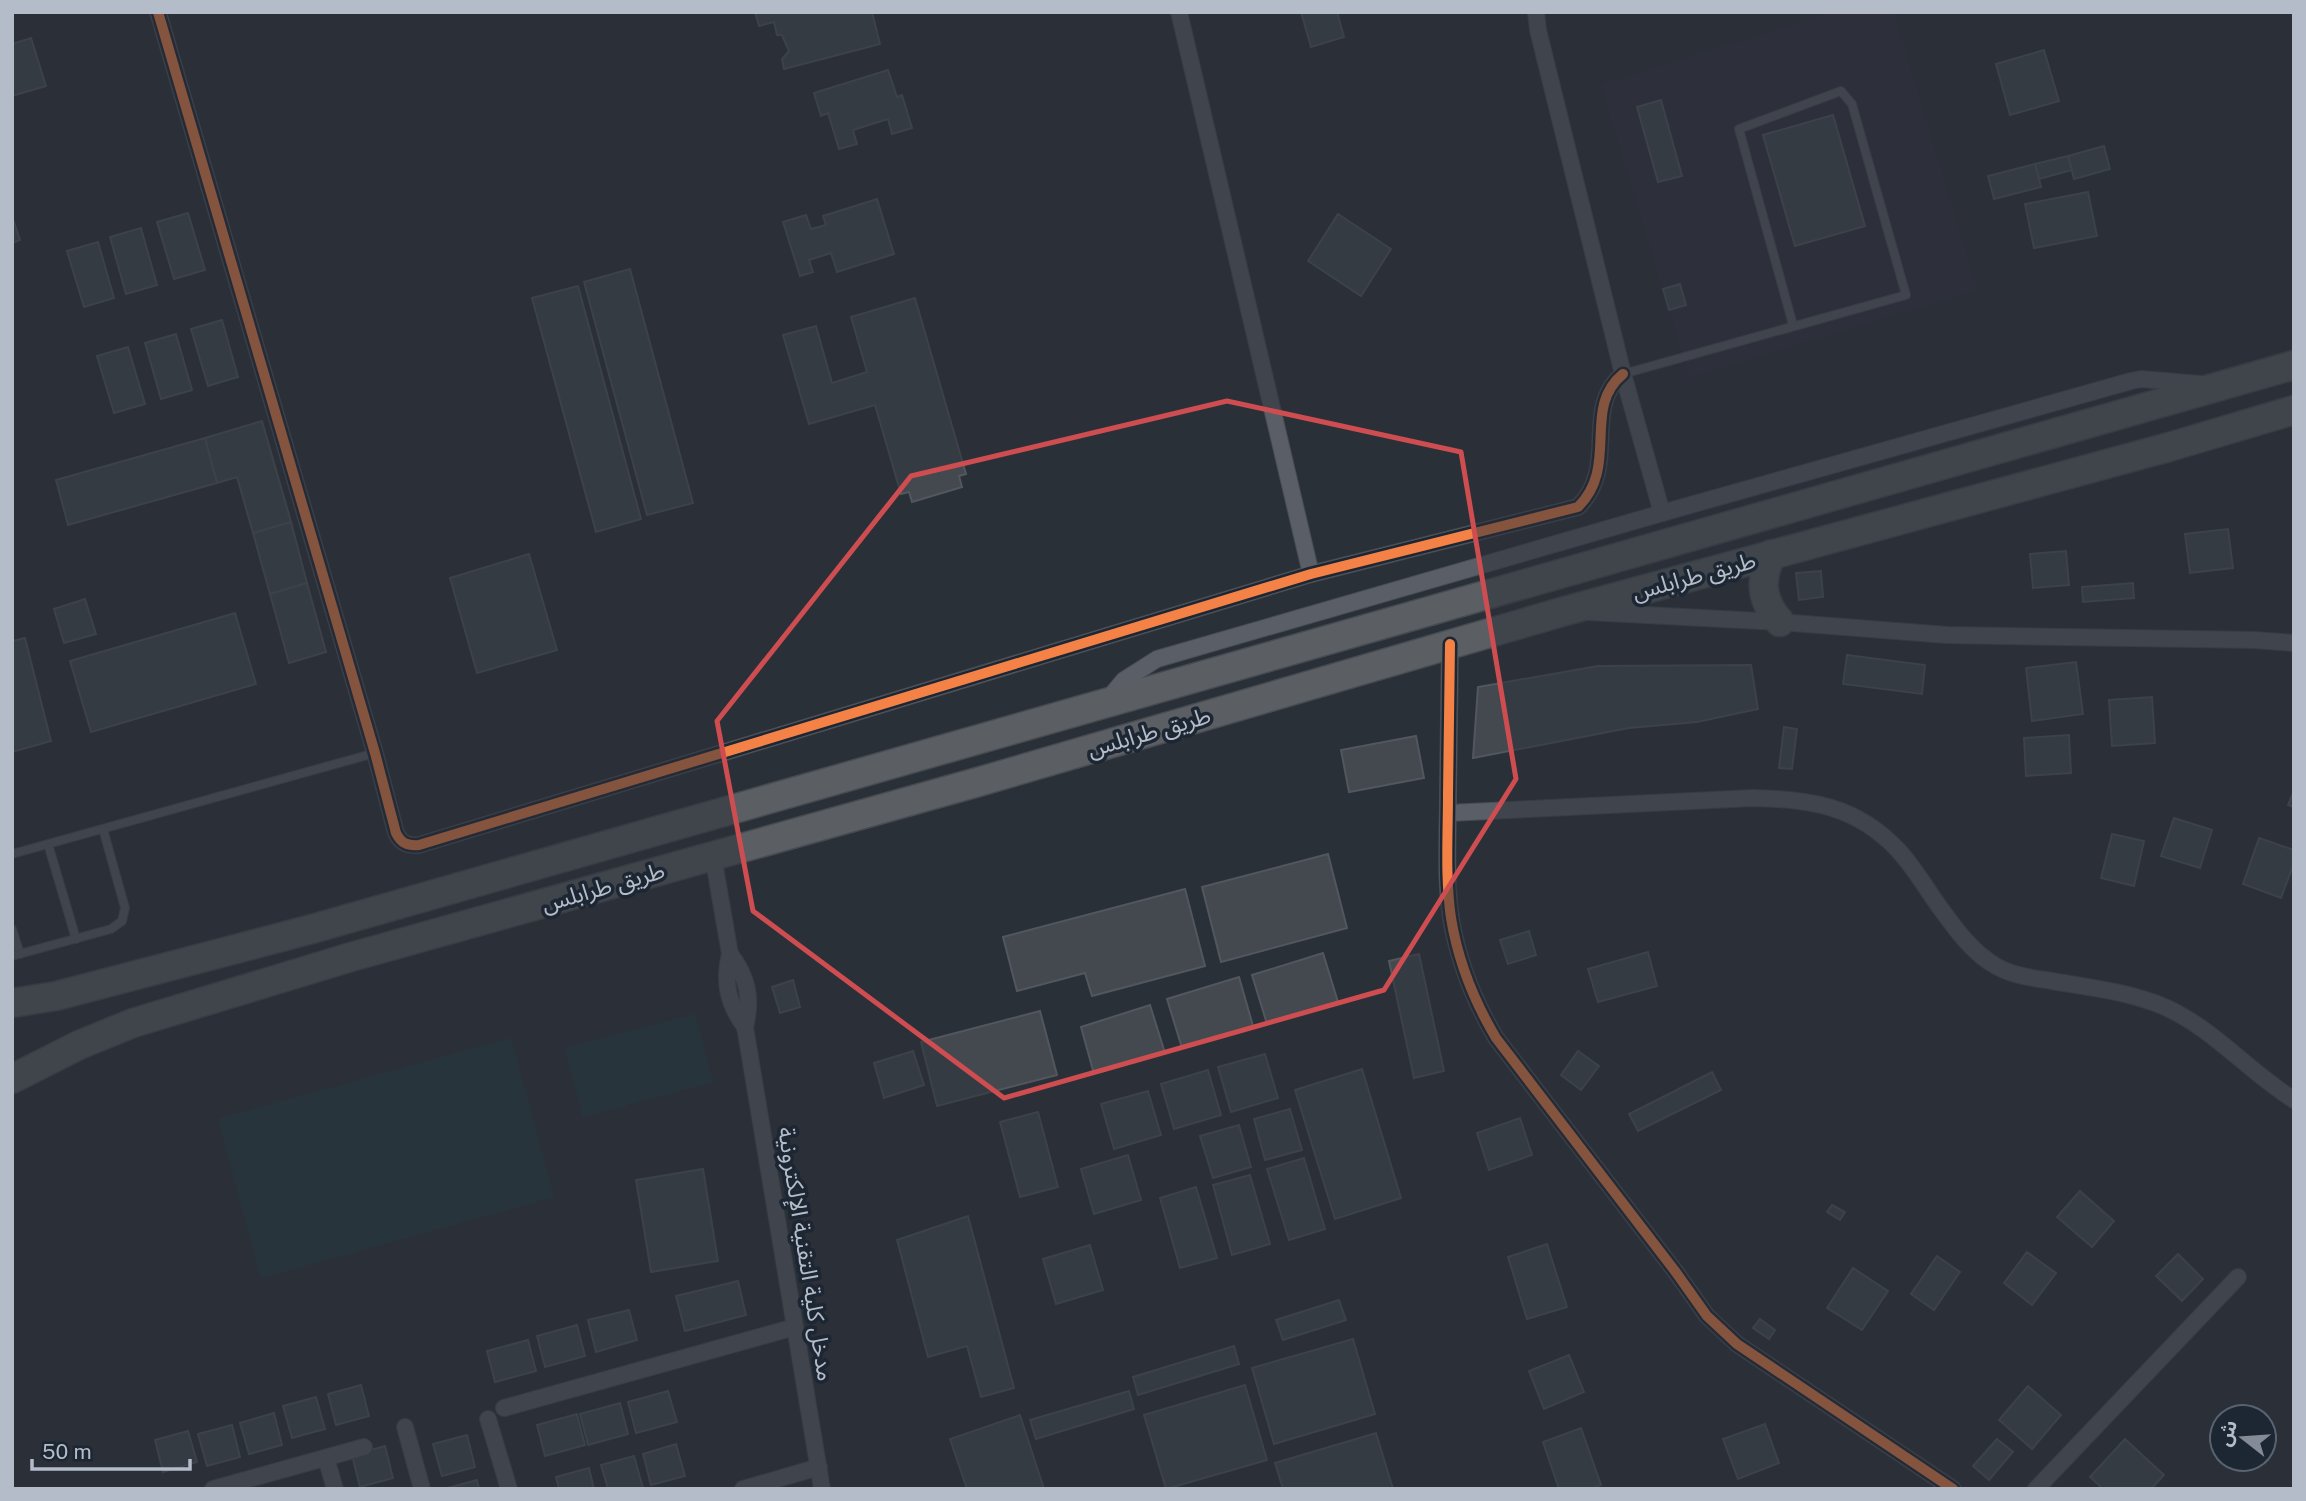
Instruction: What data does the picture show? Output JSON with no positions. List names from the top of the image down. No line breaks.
{"streets":{"highway":["طريق طرابلس"],"street":["مدخل كلية التقنية الإلكترونية"]},"crossings":[["طريق طرابلس","مدخل كلية التقنية الإلكترونية"]],"scale_bar":"50 m","north":"left"}
